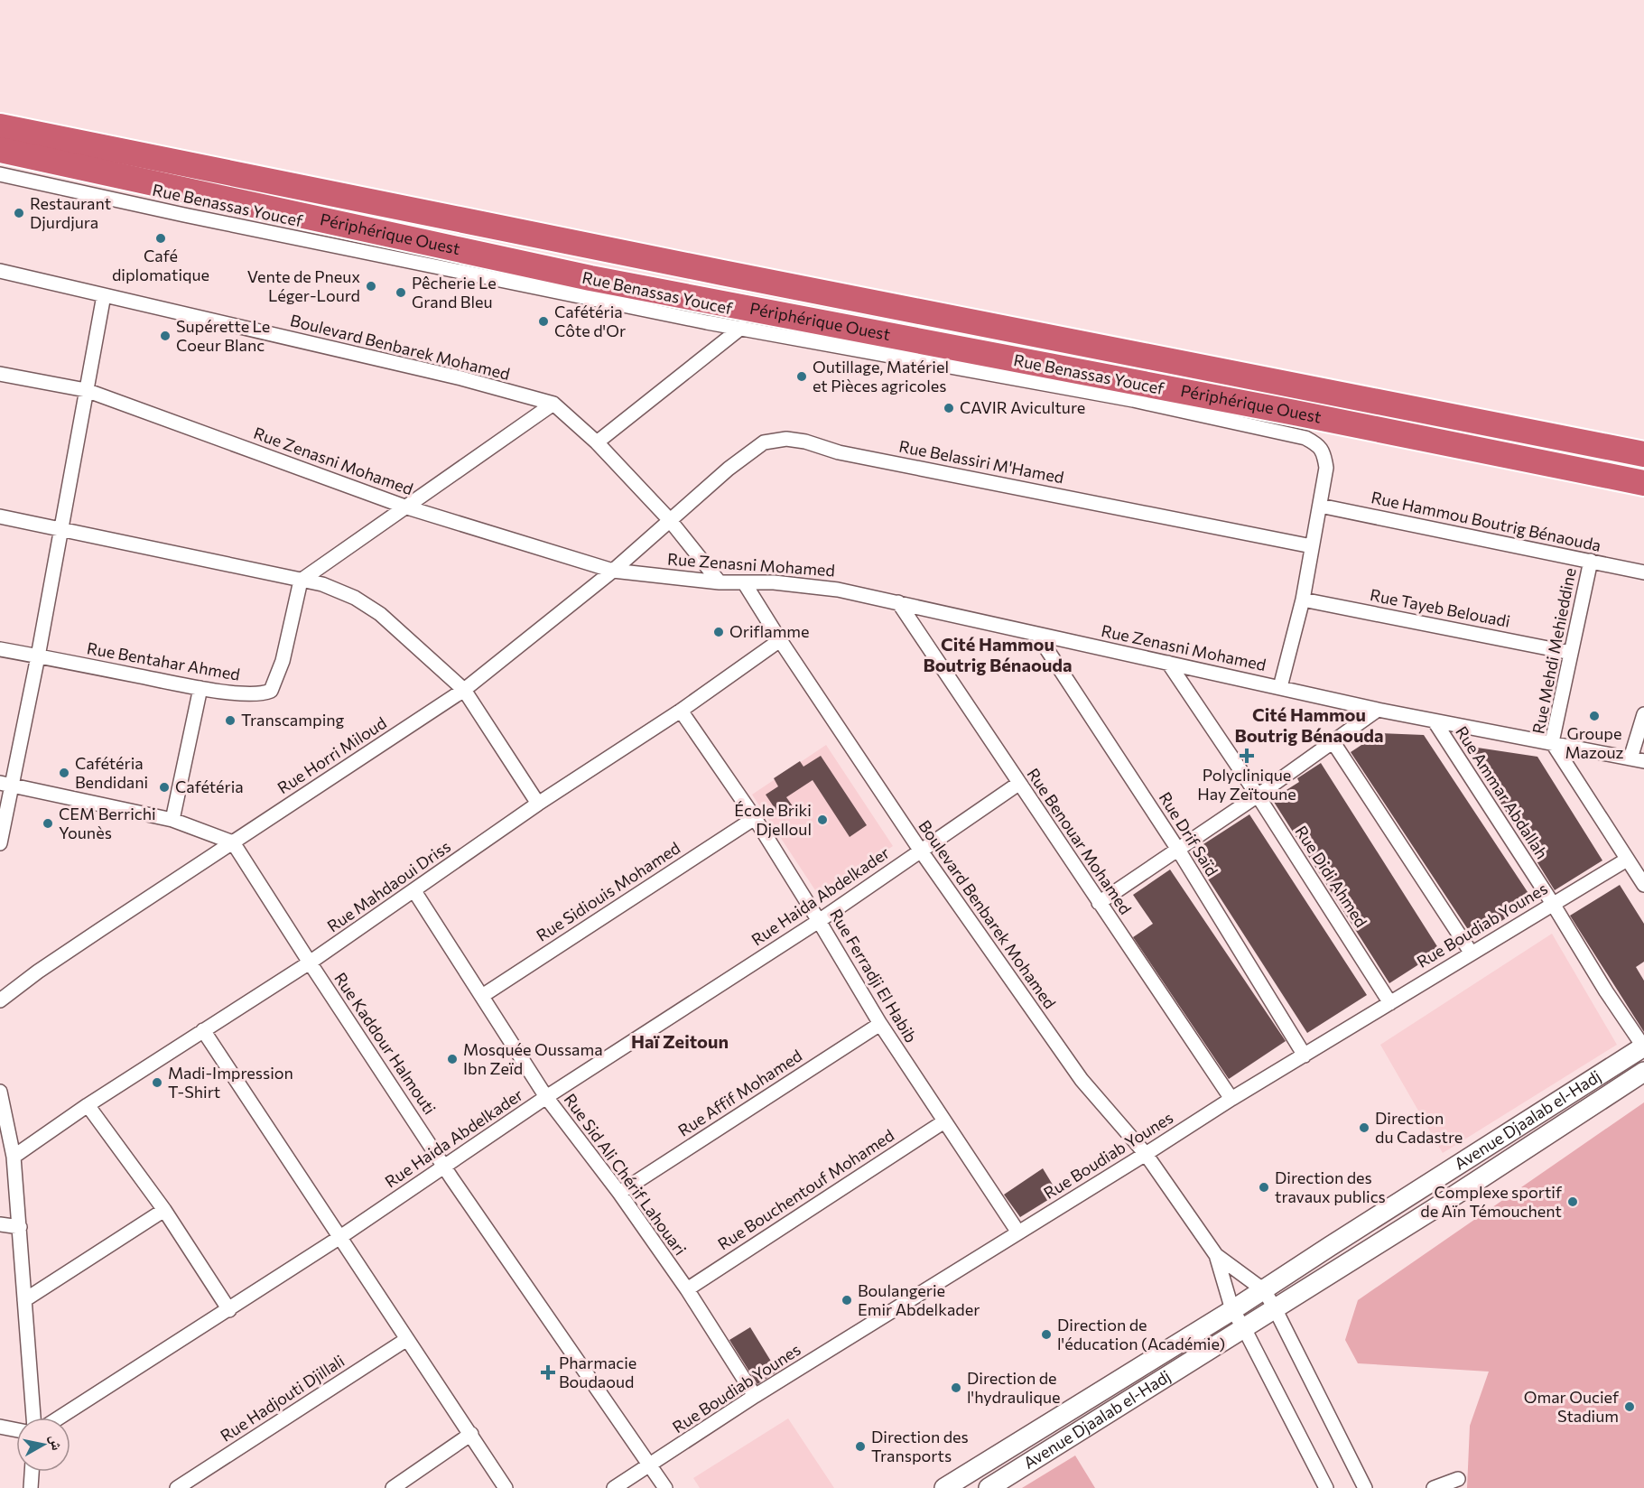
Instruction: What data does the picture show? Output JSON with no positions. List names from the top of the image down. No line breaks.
{"streets":{"highway":["Périphérique Ouest"],"main road":["Avenue Djaalab el-Hadj"],"street":["Rue Benassas Youcef","Boulevard Benbarek Mohamed","Rue Zenasni Mohamed","Rue Belassiri M'Hamed","Rue Hammou Boutrig Bénaouda","Rue Tayeb Belouadi","Rue Mehdi Mehieddine","Rue Bentahar Ahmed","Rue Horri Miloud","Rue Ammar Abdallah","Rue Drif Saïd","Rue Benouar Mohamed","Rue Didi Ahmed","Rue Mahdaoui Driss","Rue Sidiouis Mohamed","Rue Haida Abdelkader","Rue Boudiab Younes","Rue Ferradji El Habib","Rue Kaddour Halmouti","Rue Affif Mohamed","Rue Sid Ali Chérif Lahouari","Rue Bouchentouf Mohamed","Rue Hadjouti Djillali"]},"crossings":[["Rue Benassas Youcef","Rue Zenasni Mohamed"],["Rue Benassas Youcef","Rue Belassiri M'Hamed"],["Rue Benassas Youcef","Rue Hammou Boutrig Bénaouda"],["Rue Benassas Youcef","Rue Tayeb Belouadi"],["Boulevard Benbarek Mohamed","Rue Zenasni Mohamed"],["Boulevard Benbarek Mohamed","Rue Belassiri M'Hamed"],["Boulevard Benbarek Mohamed","Rue Horri Miloud"],["Boulevard Benbarek Mohamed","Rue Mahdaoui Driss"],["Boulevard Benbarek Mohamed","Rue Haida Abdelkader"],["Boulevard Benbarek Mohamed","Rue Boudiab Younes"],["Boulevard Benbarek Mohamed","Avenue Djaalab el-Hadj"],["Rue Zenasni Mohamed","Rue Mehdi Mehieddine"],["Rue Zenasni Mohamed","Rue Horri Miloud"],["Rue Zenasni Mohamed","Rue Ammar Abdallah"],["Rue Zenasni Mohamed","Rue Drif Saïd"],["Rue Zenasni Mohamed","Rue Benouar Mohamed"],["Rue Zenasni Mohamed","Rue Didi Ahmed"],["Rue Belassiri M'Hamed","Rue Horri Miloud"],["Rue Hammou Boutrig Bénaouda","Rue Mehdi Mehieddine"],["Rue Tayeb Belouadi","Rue Mehdi Mehieddine"],["Rue Mehdi Mehieddine","Rue Boudiab Younes"],["Rue Horri Miloud","Rue Kaddour Halmouti"],["Rue Ammar Abdallah","Rue Boudiab Younes"],["Rue Ammar Abdallah","Avenue Djaalab el-Hadj"],["Rue Drif Saïd","Rue Boudiab Younes"],["Rue Benouar Mohamed","Rue Haida Abdelkader"],["Rue Benouar Mohamed","Rue Boudiab Younes"],["Rue Didi Ahmed","Rue Boudiab Younes"],["Rue Mahdaoui Driss","Rue Ferradji El Habib"],["Rue Mahdaoui Driss","Rue Kaddour Halmouti"],["Rue Mahdaoui Driss","Rue Sid Ali Chérif Lahouari"],["Rue Sidiouis Mohamed","Rue Ferradji El Habib"],["Rue Sidiouis Mohamed","Rue Sid Ali Chérif Lahouari"],["Rue Haida Abdelkader","Rue Ferradji El Habib"],["Rue Haida Abdelkader","Rue Kaddour Halmouti"],["Rue Haida Abdelkader","Rue Sid Ali Chérif Lahouari"],["Rue Boudiab Younes","Rue Ferradji El Habib"],["Rue Boudiab Younes","Rue Kaddour Halmouti"],["Rue Boudiab Younes","Rue Sid Ali Chérif Lahouari"],["Rue Ferradji El Habib","Rue Affif Mohamed"],["Rue Ferradji El Habib","Rue Bouchentouf Mohamed"],["Rue Affif Mohamed","Rue Sid Ali Chérif Lahouari"],["Rue Sid Ali Chérif Lahouari","Rue Bouchentouf Mohamed"]],"districts":["Cité Hammou Boutrig Bénaouda","Cité Hammou Boutrig Bénaouda","Haï Zeitoun"],"places":{"other":["Restaurant Djurdjura","Café diplomatique","Vente de Pneux Léger-Lourd","Pêcherie Le Grand Bleu","Cafétéria Côte d'Or","Supérette Le Coeur Blanc","Outillage, Matériel et Pièces agricoles","CAVIR Aviculture","Oriflamme","Groupe Mazouz","Transcamping","Cafétéria Bendidani","Cafétéria","École Briki Djelloul","CEM Berrichi Younès","Mosquée Oussama Ibn Zeïd","Madi-Impression T-Shirt","Direction du Cadastre","Direction des travaux publics","Complexe sportif de Aïn Témouchent","Boulangerie Emir Abdelkader","Direction de l'éducation (Académie)","Direction de l'hydraulique","Omar Oucief Stadium","Direction des Transports"],"health":["Polyclinique Hay Zeïtoune","Pharmacie Boudaoud"]},"north":"right"}
